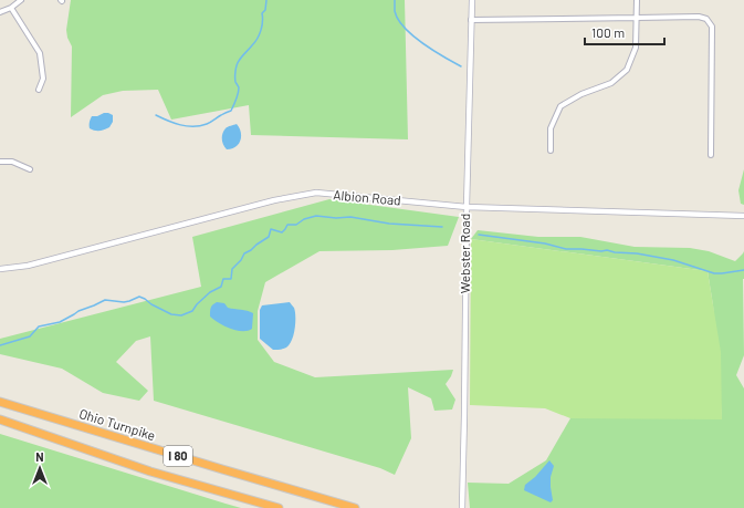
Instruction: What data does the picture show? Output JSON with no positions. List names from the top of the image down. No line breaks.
{"streets":{"highway":["Ohio Turnpike","I 80"],"street":["Albion Road","Webster Road"]},"crossings":[["Albion Road","Webster Road"]],"scale_bar":"100 m","north":"top"}
